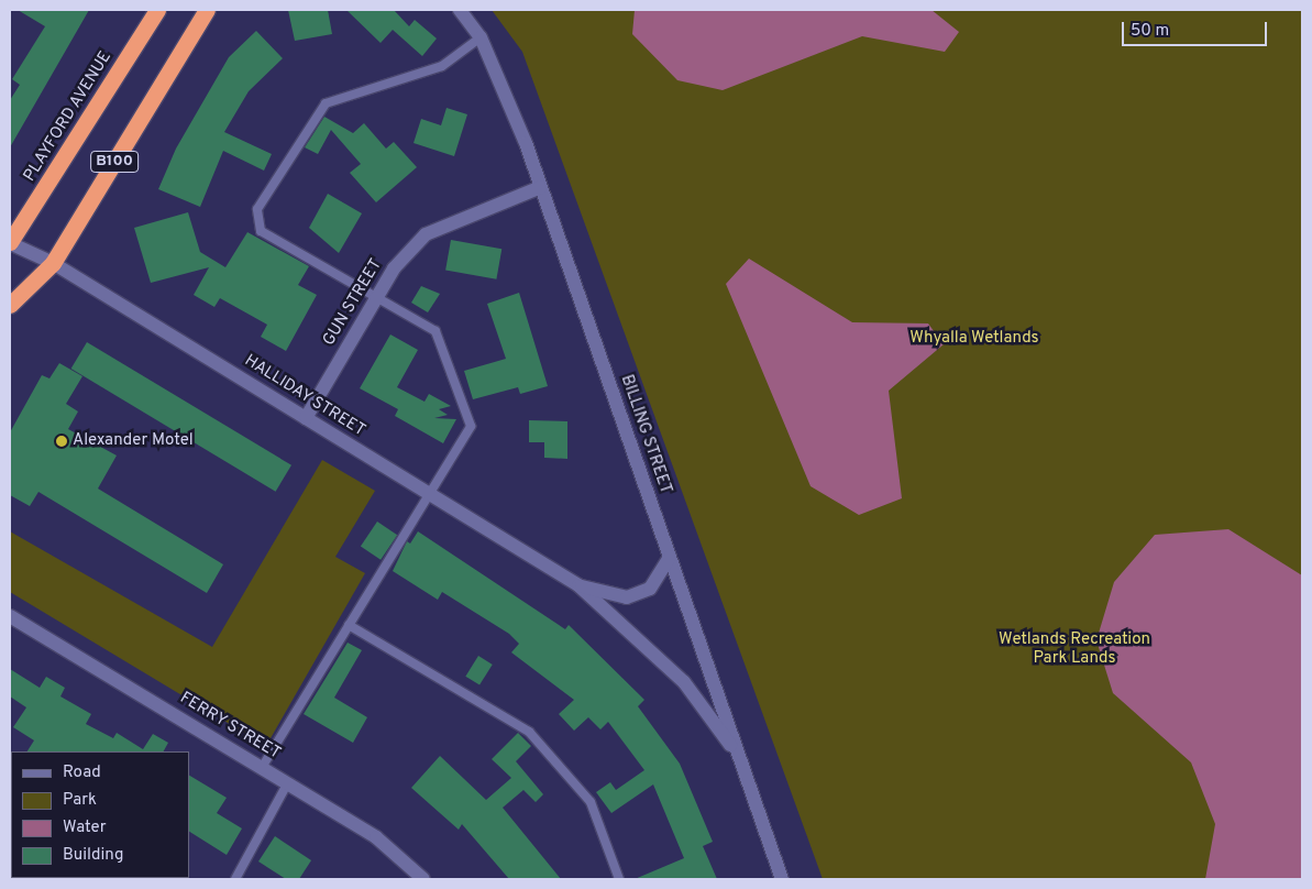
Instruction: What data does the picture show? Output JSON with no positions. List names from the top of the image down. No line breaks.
{"streets":{"highway":["PLAYFORD AVENUE","B100"],"street":["GUN STREET","HALLIDAY STREET","BILLING STREET","FERRY STREET"]},"crossings":[["PLAYFORD AVENUE","HALLIDAY STREET"],["B100","HALLIDAY STREET"],["GUN STREET","HALLIDAY STREET"],["GUN STREET","BILLING STREET"],["HALLIDAY STREET","BILLING STREET"]],"parks":["Whyalla Wetlands","Wetlands Recreation Park Lands"],"places":["Alexander Motel"],"legend":["Road","Park","Water","Building"],"scale_bar":"50 m"}
